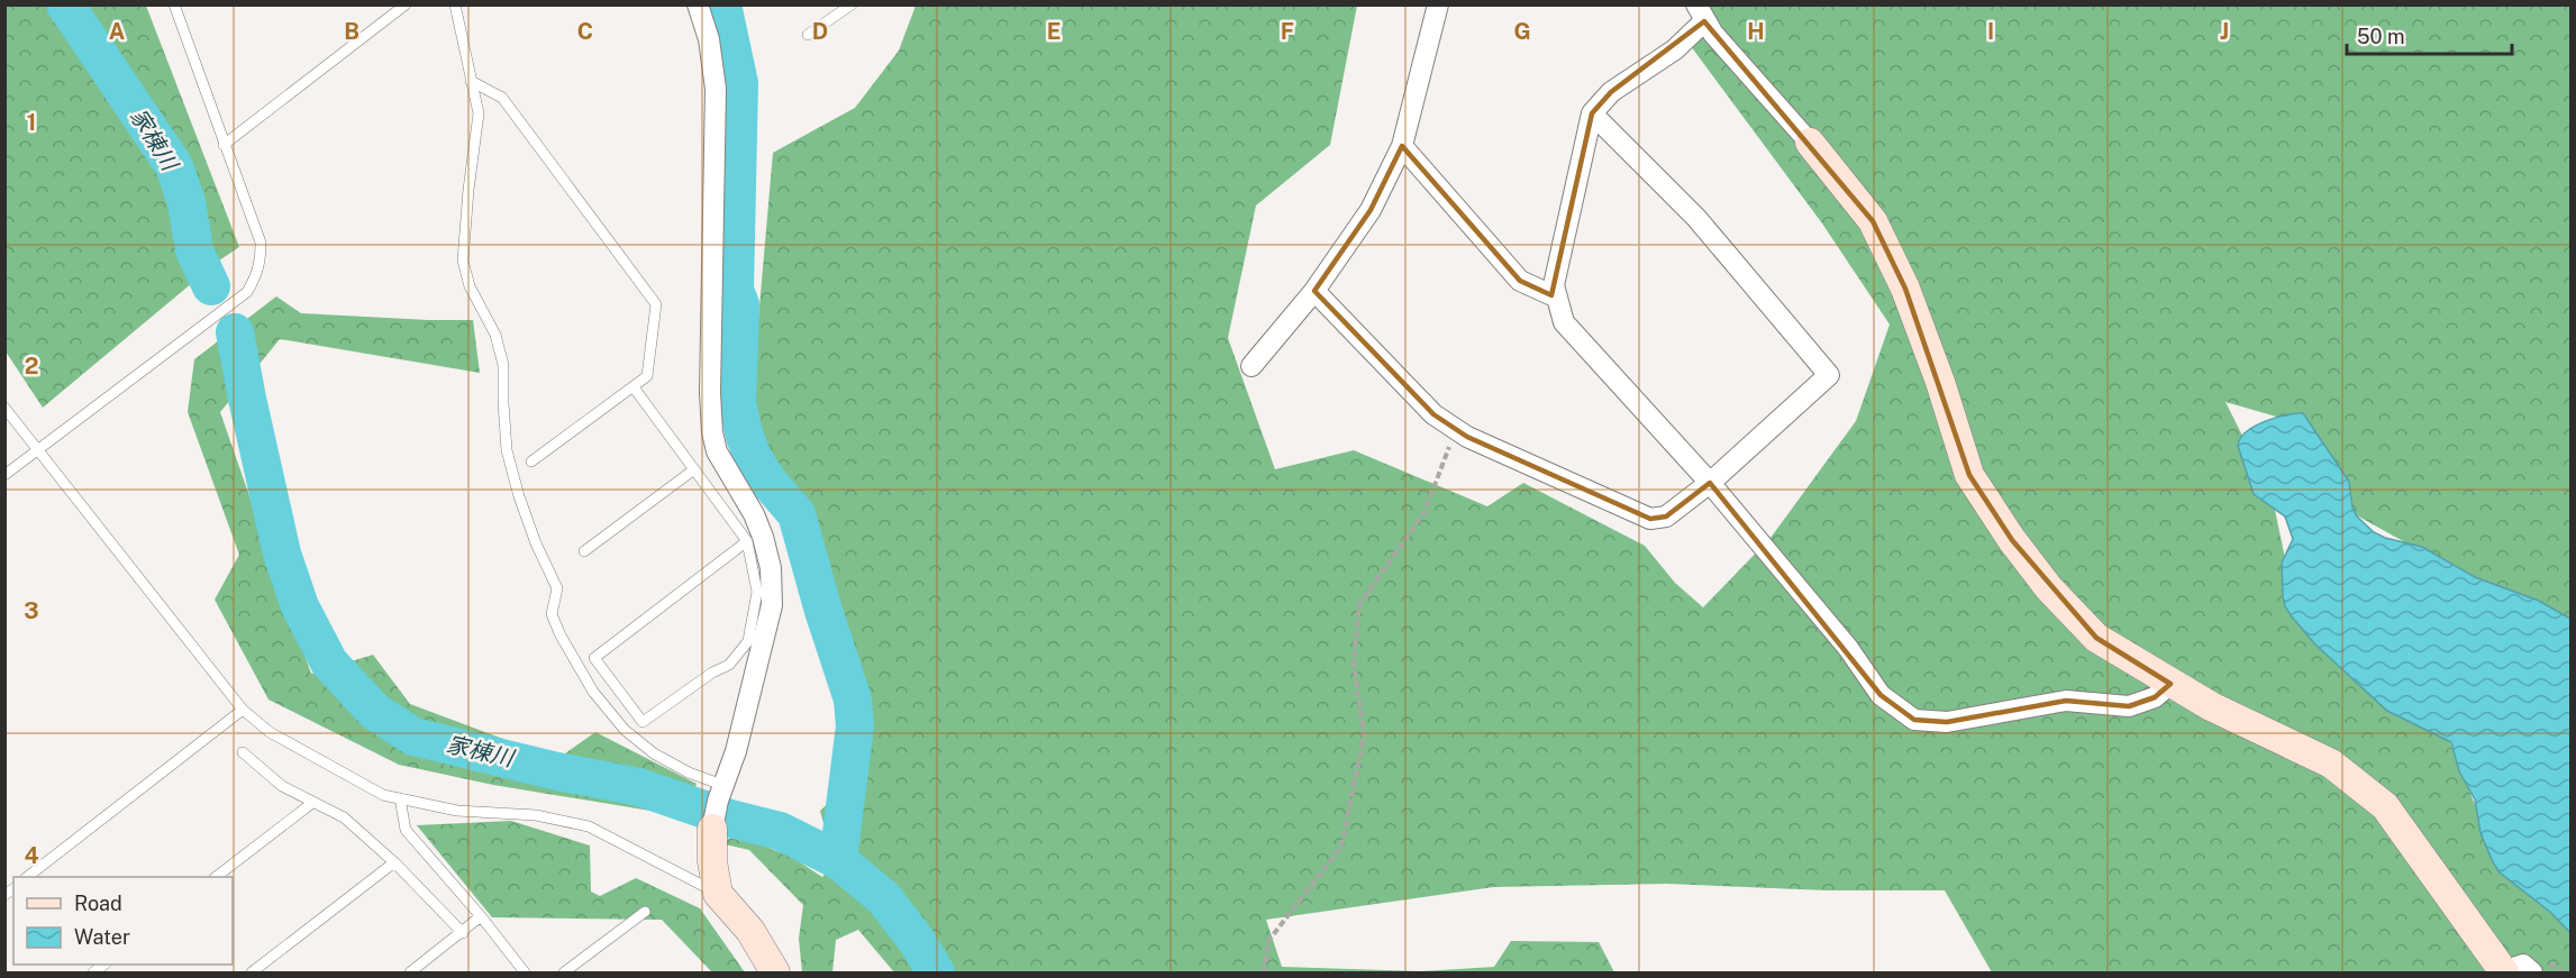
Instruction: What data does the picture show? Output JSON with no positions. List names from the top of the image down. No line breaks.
{"water":["家棟川"],"legend":["Road","Water"],"scale_bar":"50 m","grid":{"columns":["A","B","C","D","E","F","G","H","I","J"],"rows":["1","2","3","4"]}}
